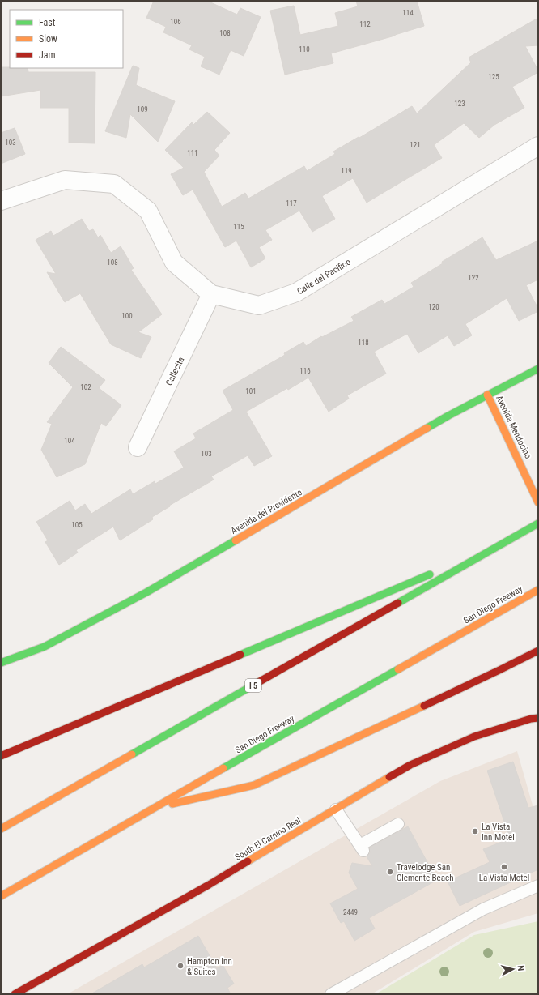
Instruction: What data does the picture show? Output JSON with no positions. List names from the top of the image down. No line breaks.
{"streets":{"main road":["Avenida Mendocino","Avenida del Presidente","San Diego Freeway","I 5","South El Camino Real"],"street":["Calle del Pacifico","Callecita"]},"crossings":[["Calle del Pacifico","Callecita"],["Avenida Mendocino","Avenida del Presidente"]],"places":["La Vista Inn Motel","La Vista Motel","Travelodge San Clemente Beach","Hampton Inn & Suites"],"house_numbers":["114","106","112","108","110","125","123","109","103","121","111","119","117","115","108","122","120","100","118","116","102","101","104","103","105","2449"],"legend":["Fast","Slow","Jam"],"north":"right"}
